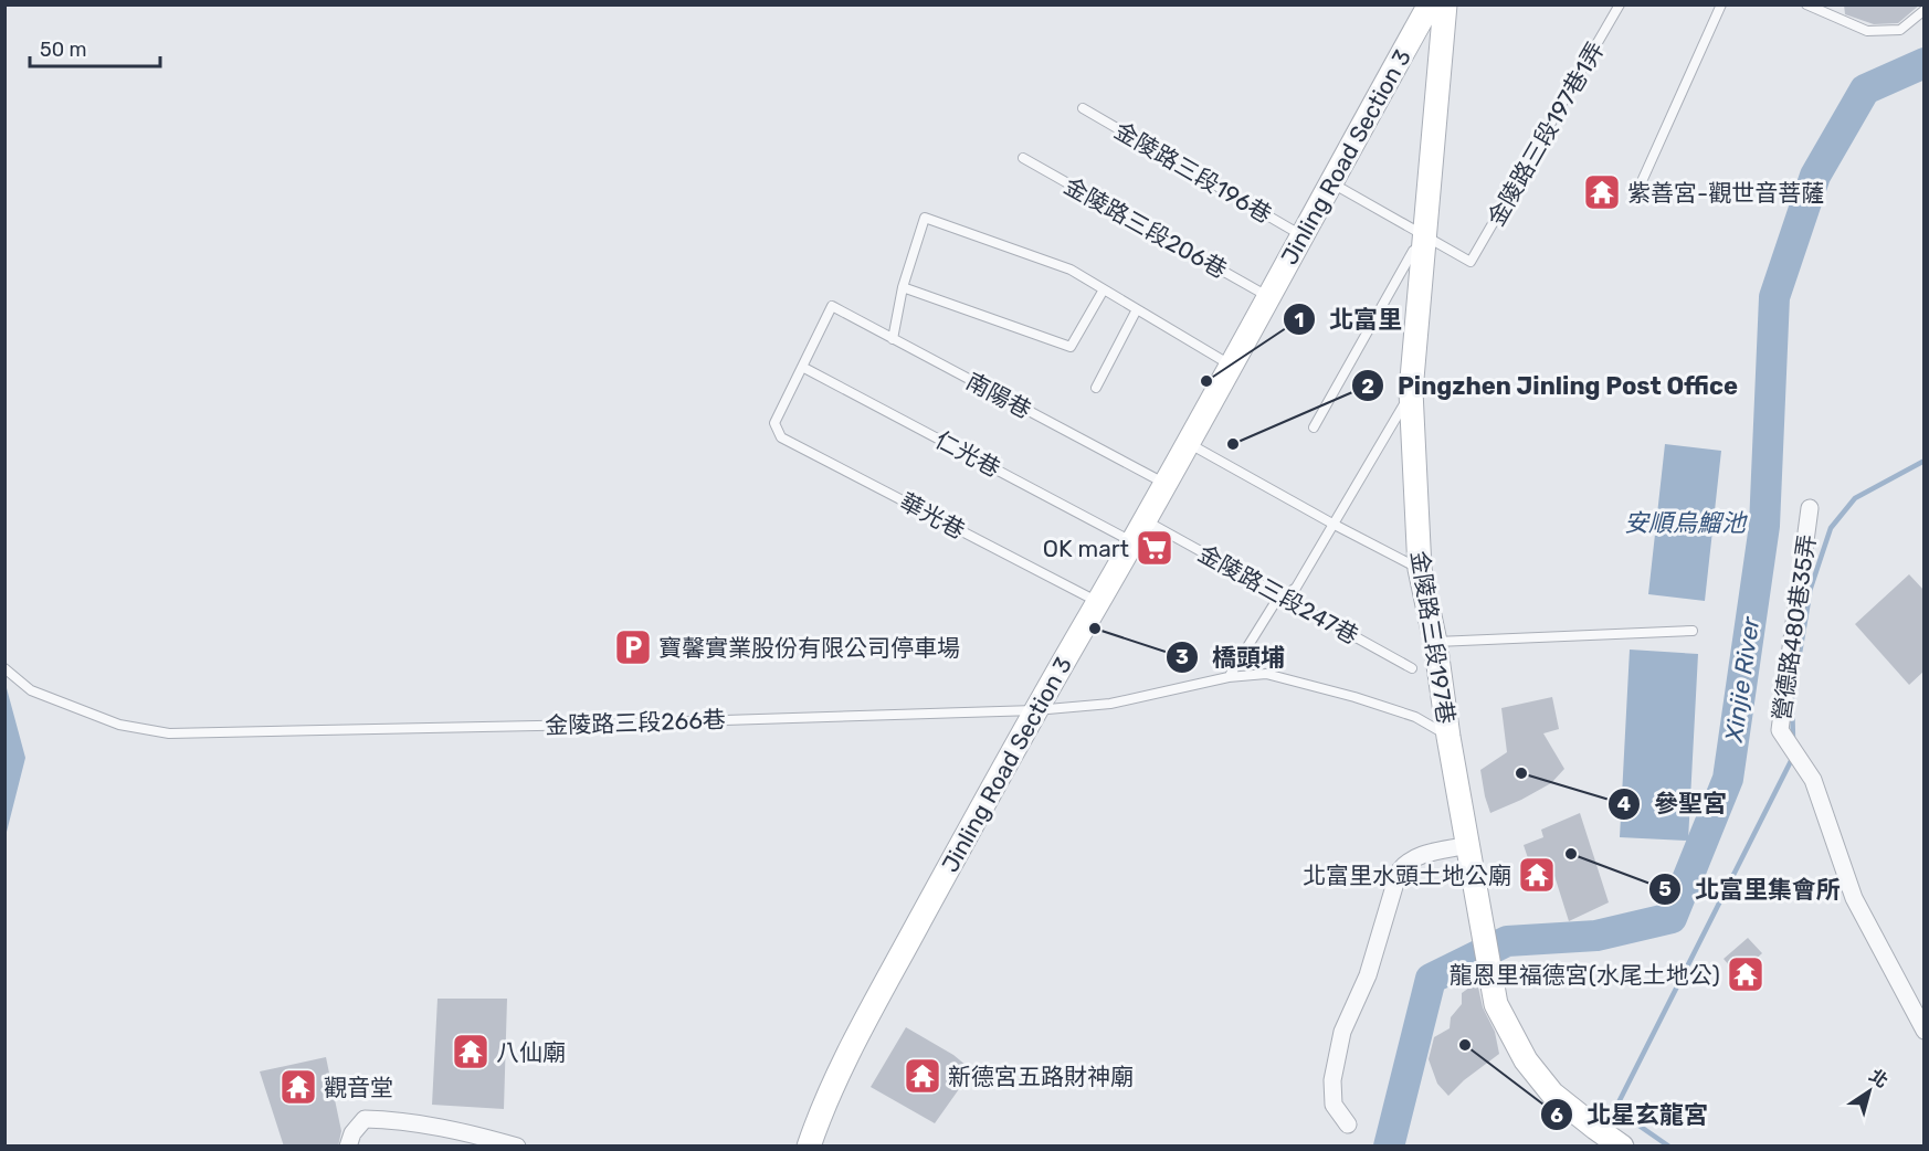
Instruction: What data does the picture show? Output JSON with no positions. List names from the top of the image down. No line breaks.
{"streets":{"main road":["Jinling Road Section 3","金陵路三段197巷"],"street":["營德路480巷35弄"],"lane":["金陵路三段197巷1弄","金陵路三段196巷","金陵路三段206巷","南陽巷","仁光巷","華光巷","金陵路三段247巷","金陵路三段266巷"]},"crossings":[["金陵路三段197巷1弄","金陵路三段197巷"],["Jinling Road Section 3","金陵路三段196巷"],["Jinling Road Section 3","金陵路三段206巷"],["Jinling Road Section 3","南陽巷"],["Jinling Road Section 3","仁光巷"],["Jinling Road Section 3","華光巷"],["Jinling Road Section 3","金陵路三段247巷"],["Jinling Road Section 3","金陵路三段266巷"],["南陽巷","仁光巷"],["南陽巷","華光巷"],["仁光巷","華光巷"],["金陵路三段197巷","金陵路三段266巷"]],"water":["安順烏鰡池","Xinjie River"],"places":{"temple":["紫善宮-觀世音菩薩","北富里水頭土地公廟","龍恩里福德宮(水尾土地公)","八仙廟","新德宮五路財神廟","觀音堂"],"other":["北富里","Pingzhen Jinling Post Office","橋頭埔","參聖宮","北富里集會所","北星玄龍宮"],"supermarket":["OK mart"],"parking":["寶馨實業股份有限公司停車場"]},"scale_bar":"50 m","north":"top right"}
